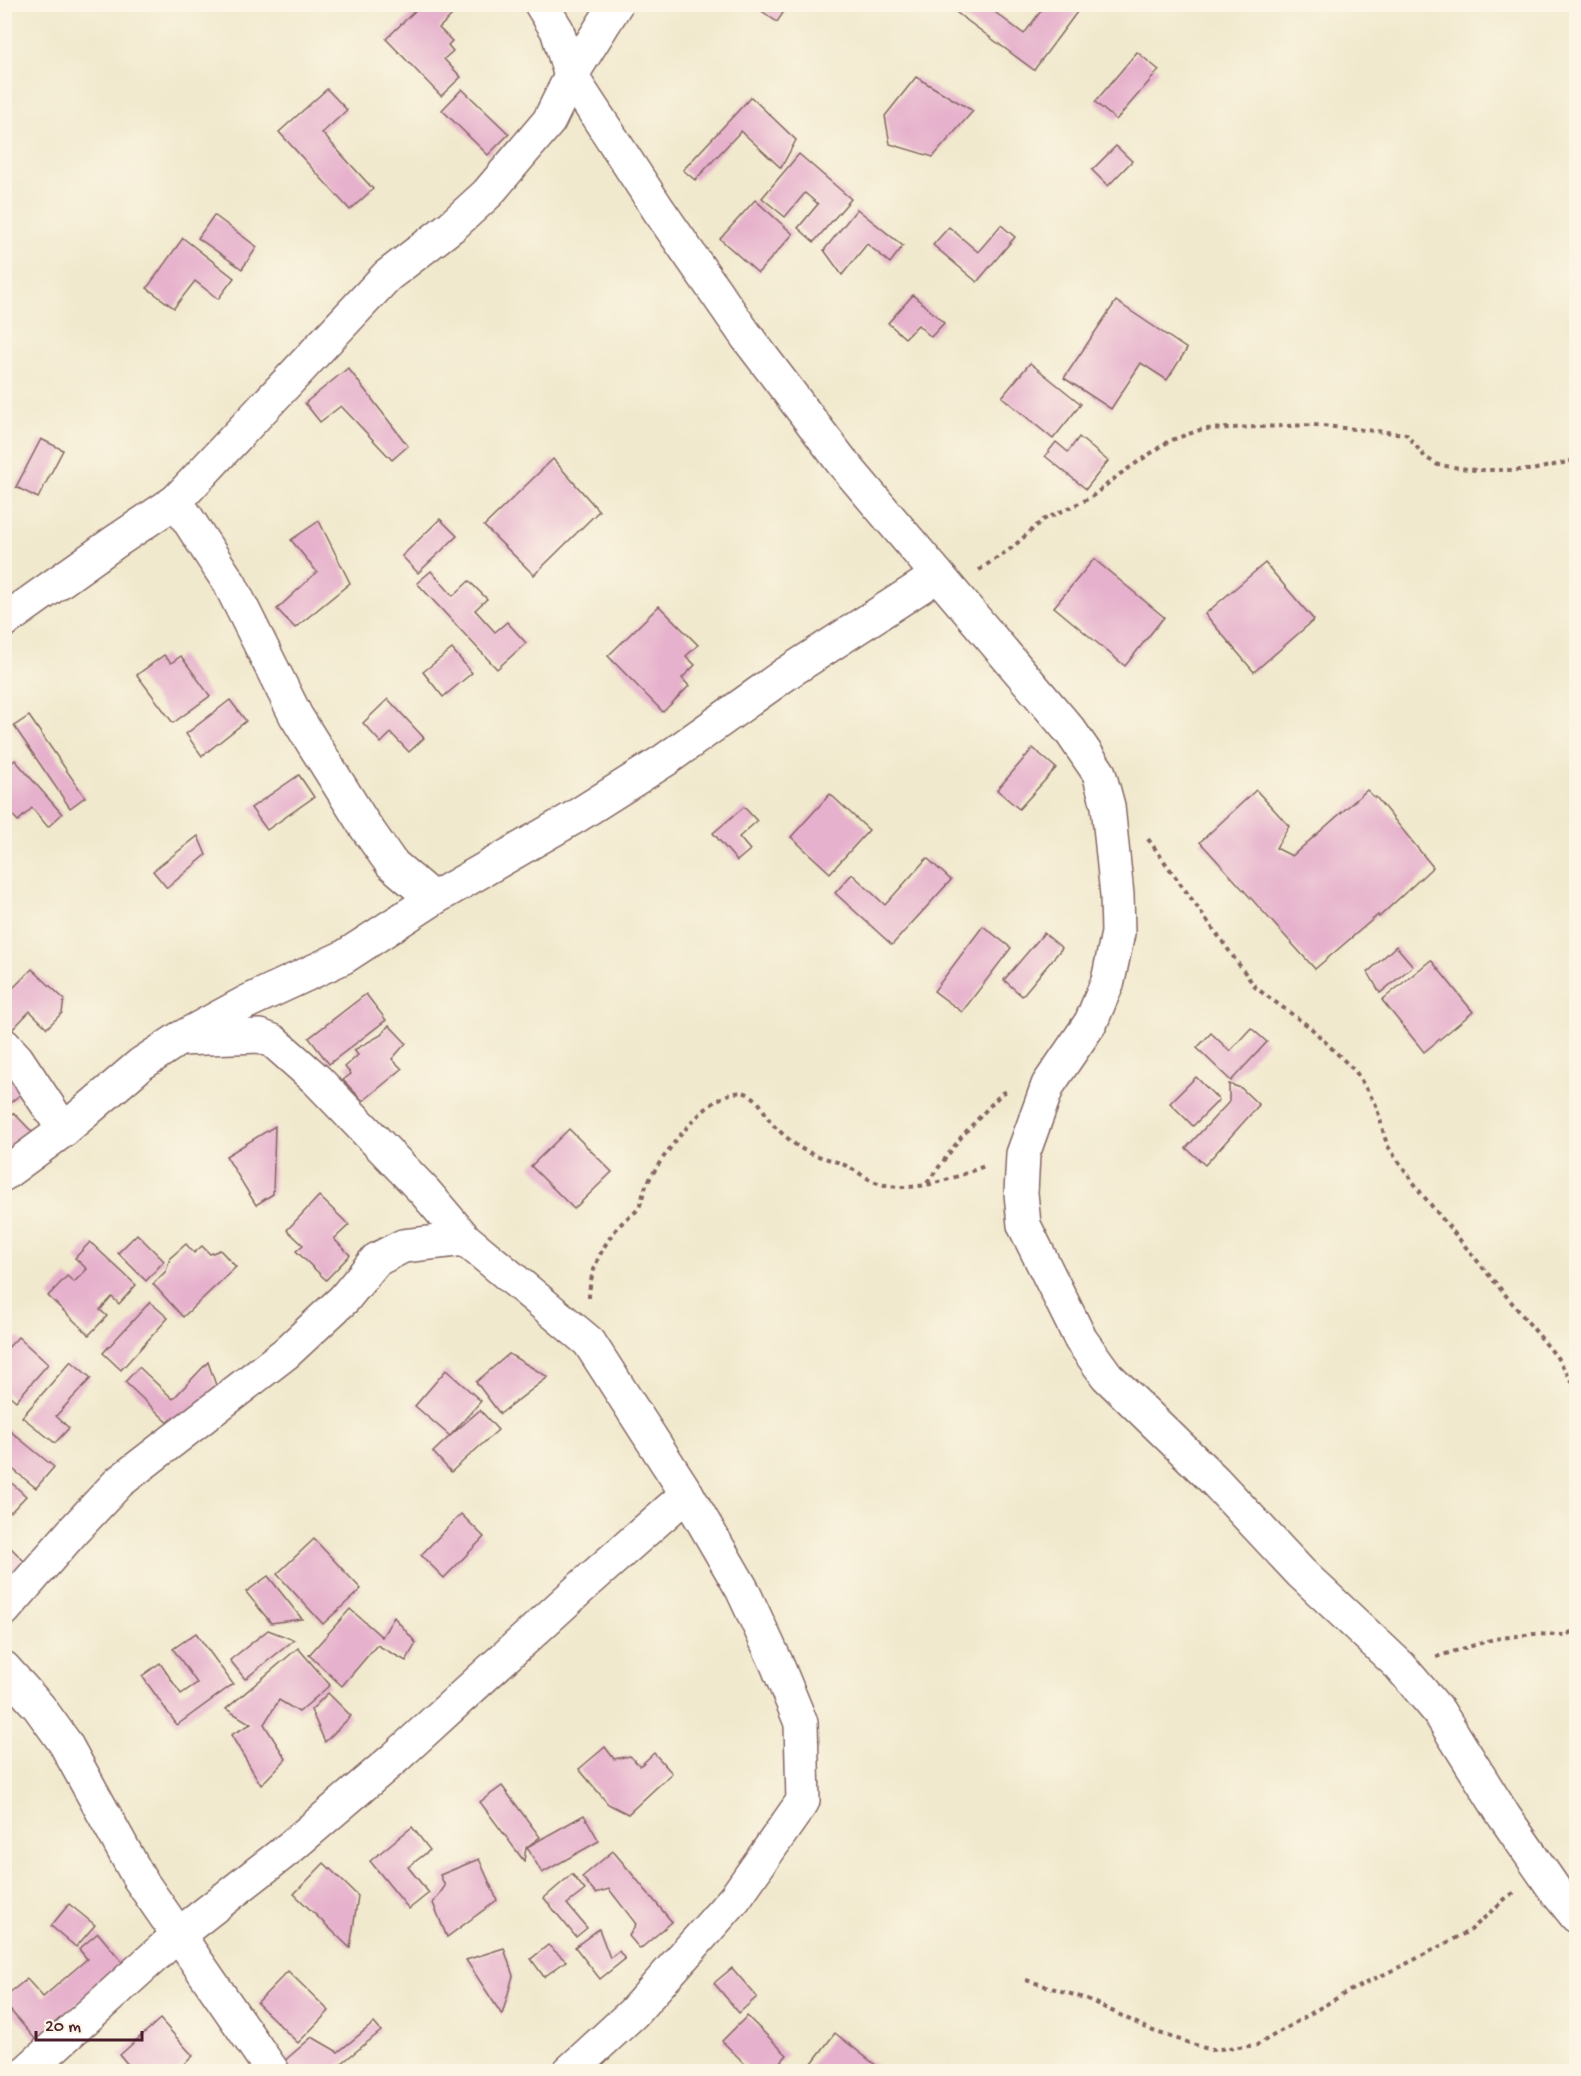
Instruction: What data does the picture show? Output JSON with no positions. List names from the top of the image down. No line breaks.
{"scale_bar":"20 m"}
